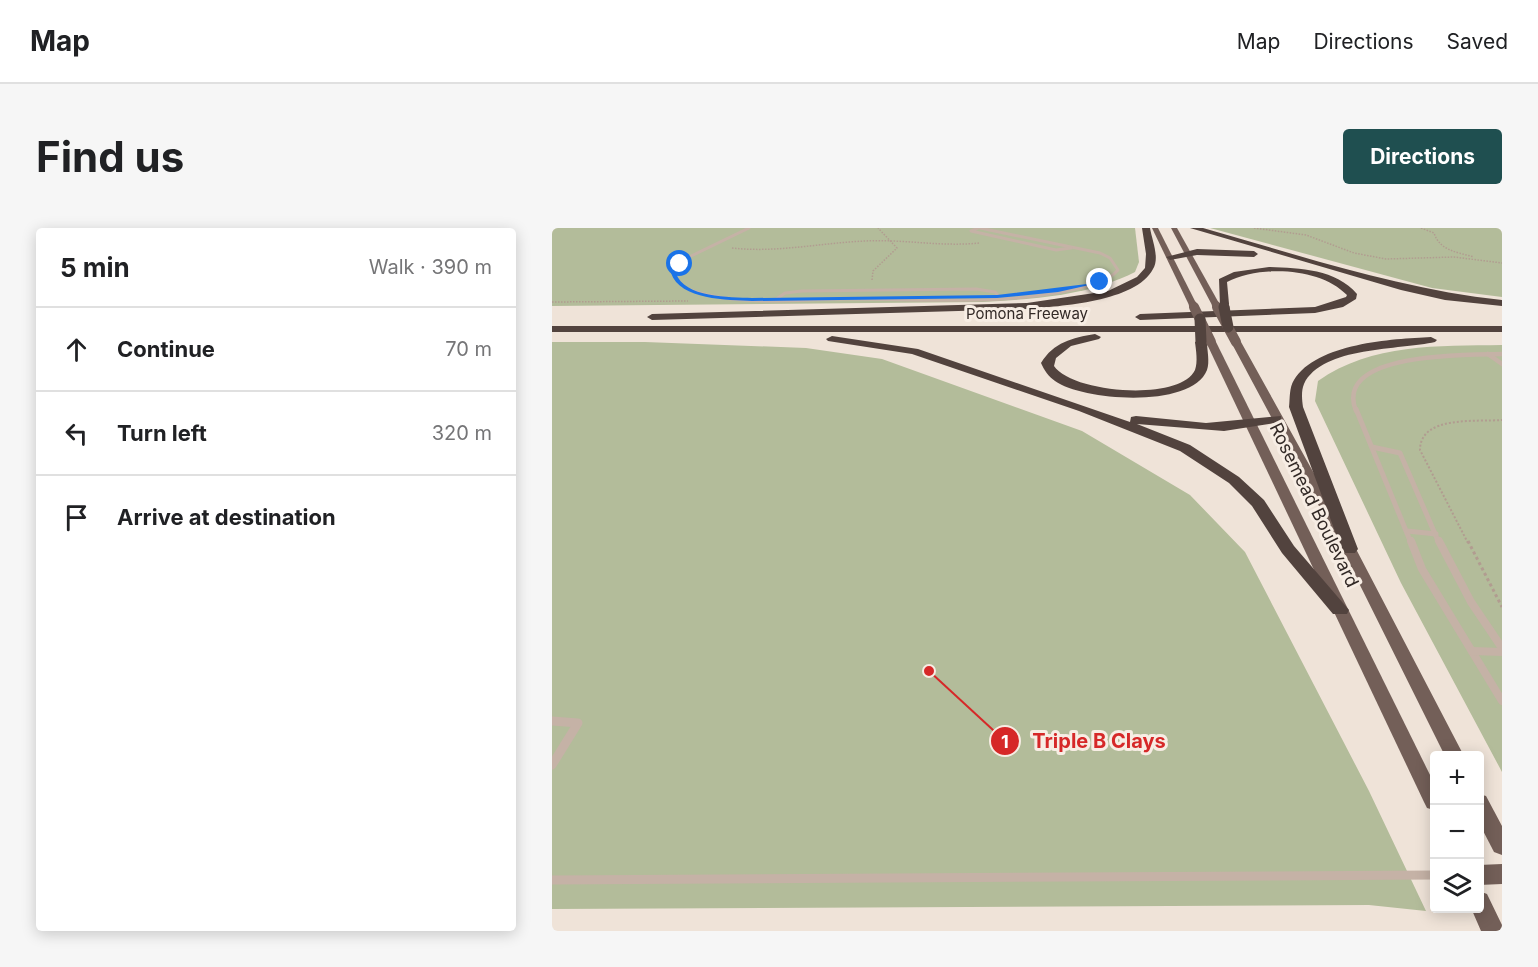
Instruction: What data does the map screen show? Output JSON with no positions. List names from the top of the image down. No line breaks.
{"streets":{"highway":["Pomona Freeway"],"main road":["Rosemead Boulevard"]},"places":["Triple B Clays"],"page":{"header":"Map","nav":["Map","Directions","Saved"],"buttons":"Directions","title":"Find us","heading":["5 min","Walk · 390 m"],"list":[["Continue","70 m"],["Turn left","320 m"],"Arrive at destination"],"map_buttons":["+","−"]}}
